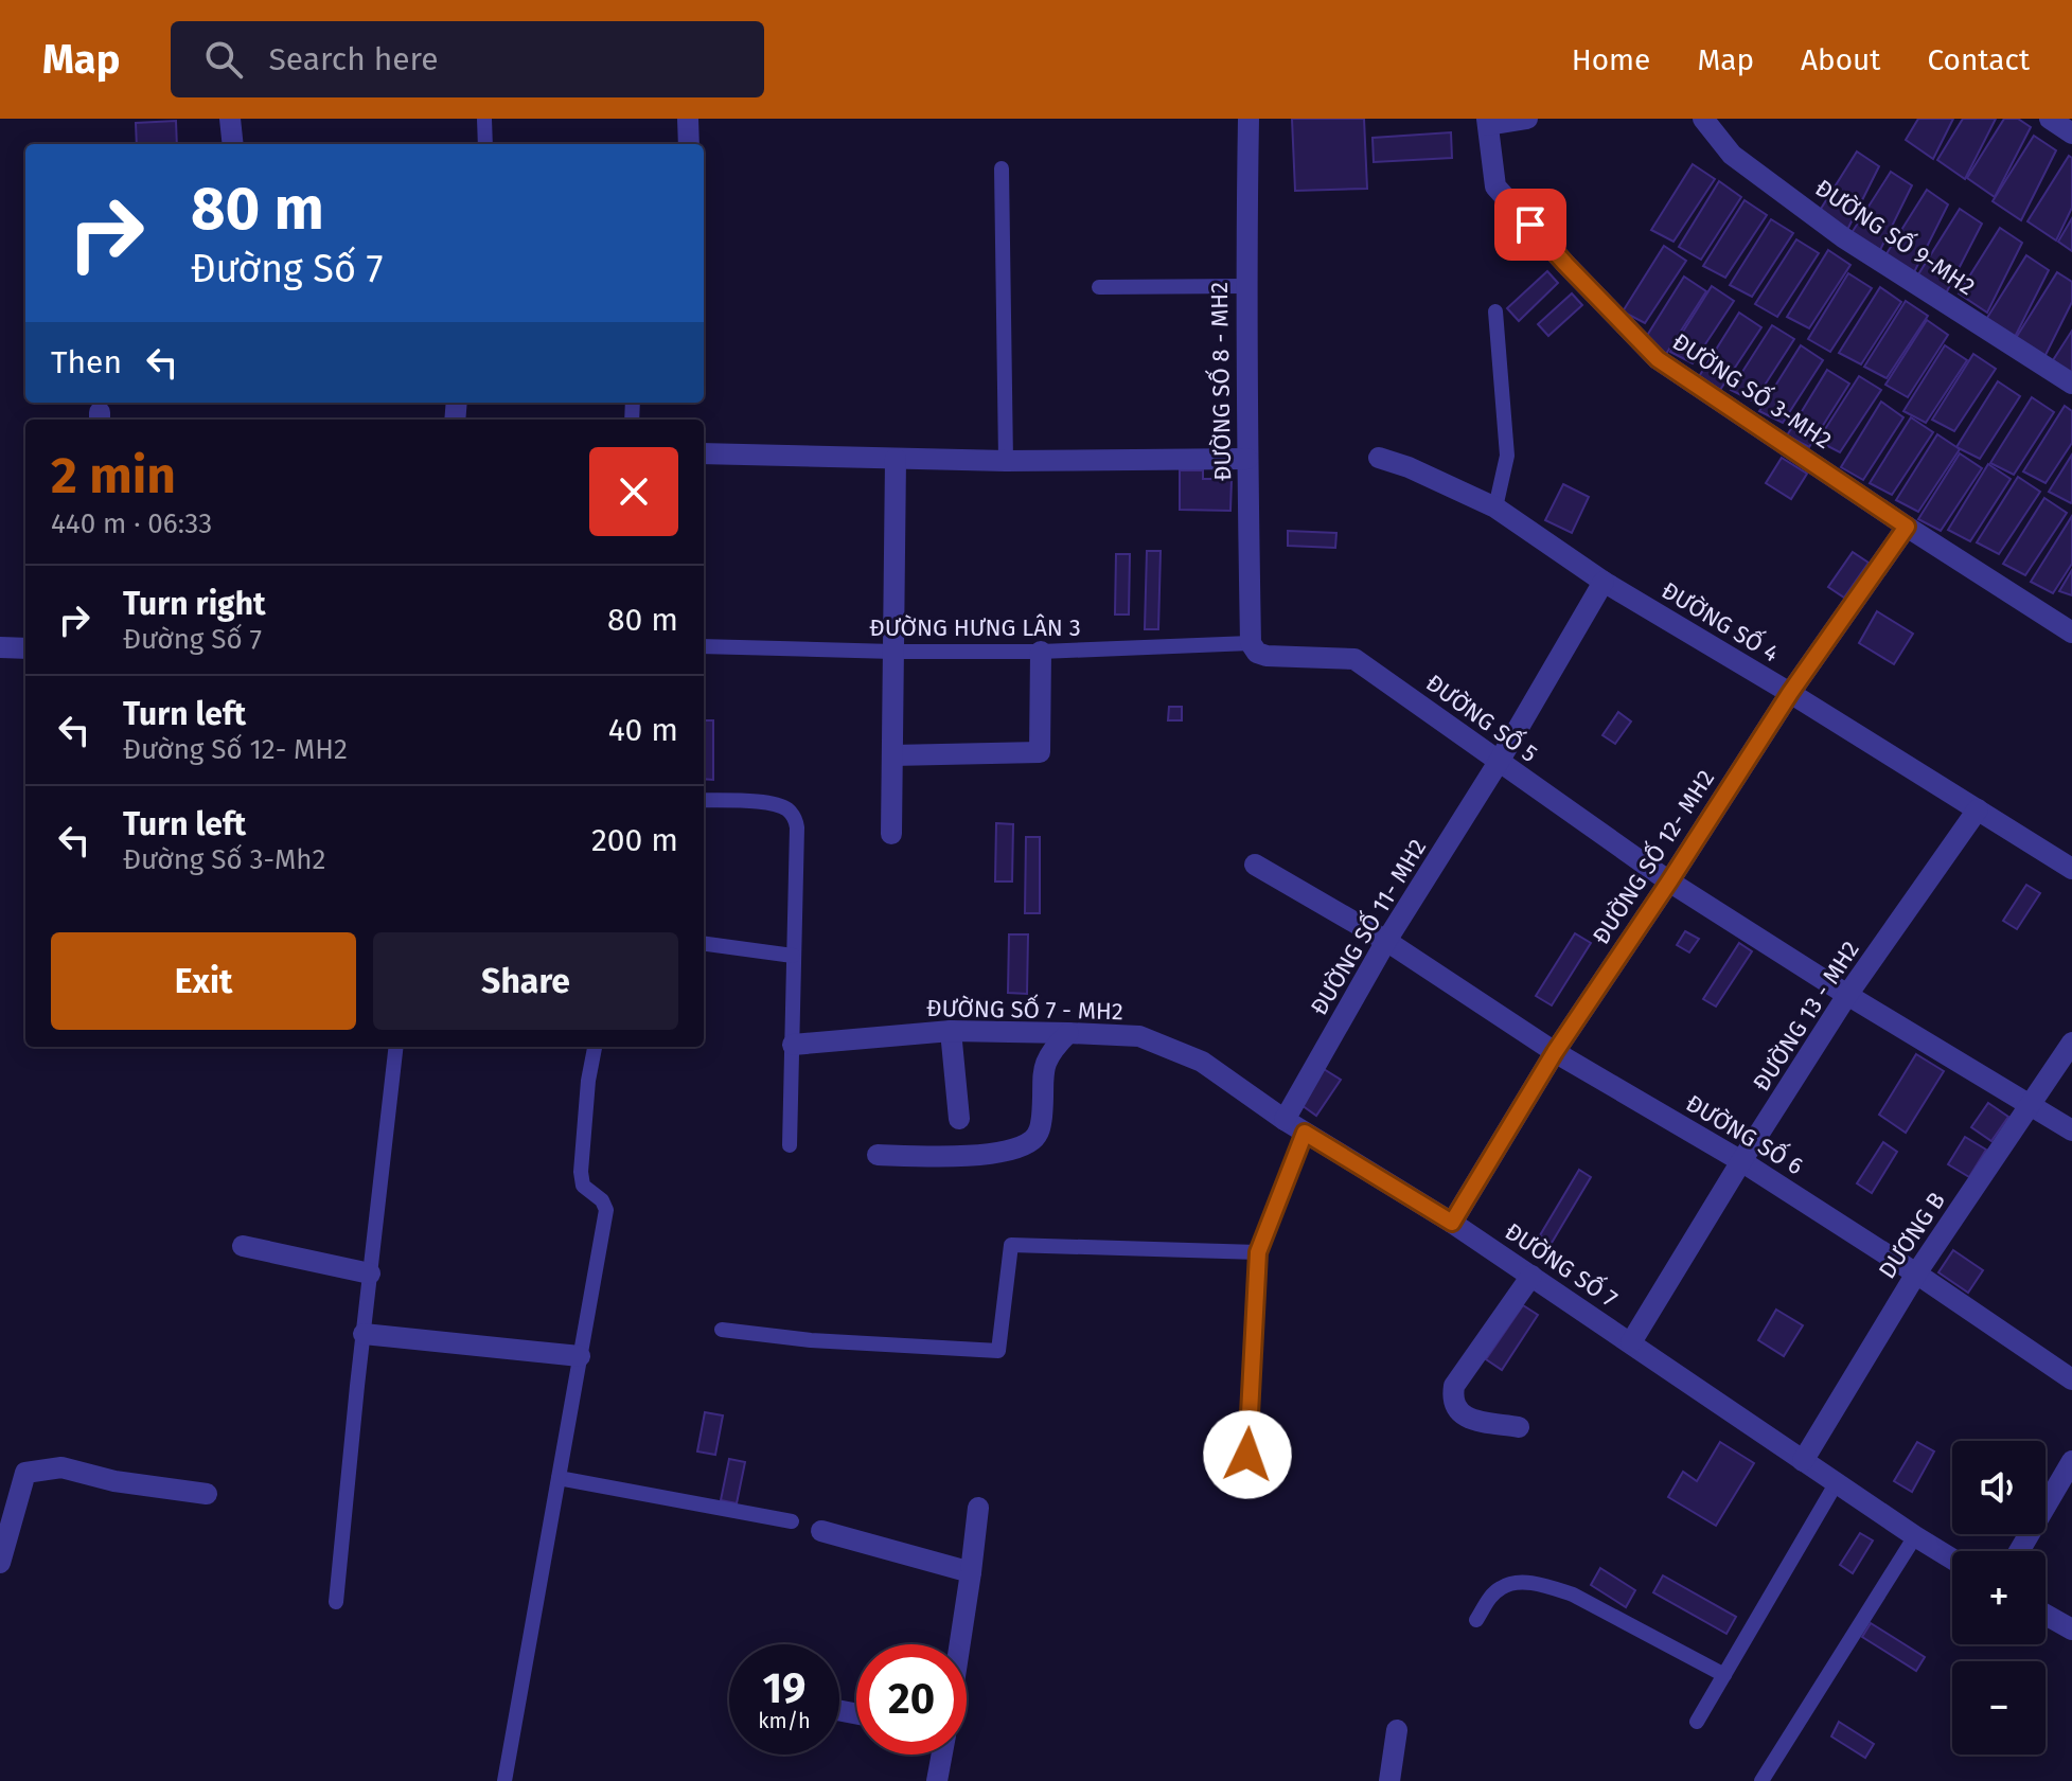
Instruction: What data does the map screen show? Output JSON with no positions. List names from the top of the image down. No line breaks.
{"streets":{"street":["ĐƯỜNG SỐ 9-MH2","ĐƯỜNG SỐ 8 - MH2","ĐƯỜNG SỐ 3-MH2","ĐƯỜNG SỐ 4","ĐƯỜNG SỐ 5","ĐƯỜNG SỐ 12- MH2","ĐƯỜNG SỐ 11- MH2","ĐƯỜNG SỐ 7 - MH2","ĐƯỜNG 13 - MH2","ĐƯỜNG SỐ 6","DƯƠNG B","ĐƯỜNG SỐ 7"],"lane":["ĐƯỜNG HƯNG LÂN 3"]},"crossings":[["ĐƯỜNG SỐ 8 - MH2","ĐƯỜNG HƯNG LÂN 3"],["ĐƯỜNG SỐ 8 - MH2","ĐƯỜNG SỐ 5"],["ĐƯỜNG SỐ 3-MH2","ĐƯỜNG SỐ 12- MH2"],["ĐƯỜNG SỐ 4","ĐƯỜNG SỐ 12- MH2"],["ĐƯỜNG SỐ 4","ĐƯỜNG 13 - MH2"],["ĐƯỜNG HƯNG LÂN 3","ĐƯỜNG SỐ 5"],["ĐƯỜNG SỐ 5","ĐƯỜNG SỐ 12- MH2"],["ĐƯỜNG SỐ 5","ĐƯỜNG SỐ 11- MH2"],["ĐƯỜNG SỐ 5","ĐƯỜNG 13 - MH2"],["ĐƯỜNG SỐ 5","DƯƠNG B"],["ĐƯỜNG SỐ 12- MH2","ĐƯỜNG SỐ 6"],["ĐƯỜNG SỐ 12- MH2","ĐƯỜNG SỐ 7"],["ĐƯỜNG SỐ 11- MH2","ĐƯỜNG SỐ 7 - MH2"],["ĐƯỜNG SỐ 11- MH2","ĐƯỜNG SỐ 6"],["ĐƯỜNG SỐ 11- MH2","ĐƯỜNG SỐ 7"],["ĐƯỜNG SỐ 7 - MH2","ĐƯỜNG SỐ 7"],["ĐƯỜNG 13 - MH2","ĐƯỜNG SỐ 6"],["ĐƯỜNG 13 - MH2","ĐƯỜNG SỐ 7"],["ĐƯỜNG SỐ 6","DƯƠNG B"],["DƯƠNG B","ĐƯỜNG SỐ 7"]],"page":{"header":"Map","search":"Search here","nav":["Home","Map","About","Contact"],"turn":["80 m","Đường Số 7"],"then":"Then","heading":["2 min","440 m · 06:33"],"list":[{"name":"Turn right","note":"Đường Số 7","value":"80 m"},{"name":"Turn left","note":"Đường Số 12- MH2","value":"40 m"},{"name":"Turn left","note":"Đường Số 3-Mh2","value":"200 m"}],"buttons":["Exit","Share"],"map_buttons":["+","−"],"speed":"19 km/h","limit":"20"}}
